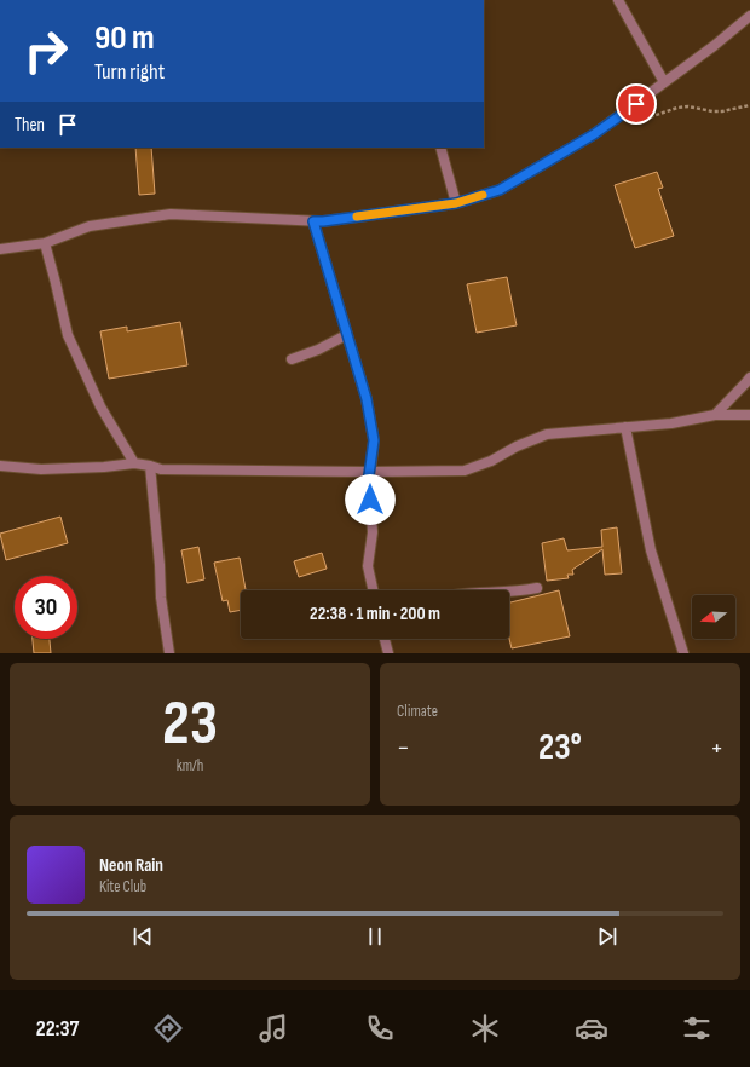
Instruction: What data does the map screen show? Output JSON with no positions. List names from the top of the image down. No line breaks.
{"north":"left","page":{"turn":["90 m","Turn right"],"then":"Then","limit":"30","trip":"22:38 · 1 min · 200 m","tile":[["23","km/h"],"Climate"],"heat":["−","23°","+"],"song":["Neon Rain","Kite Club"],"tabs":"22:37"}}
